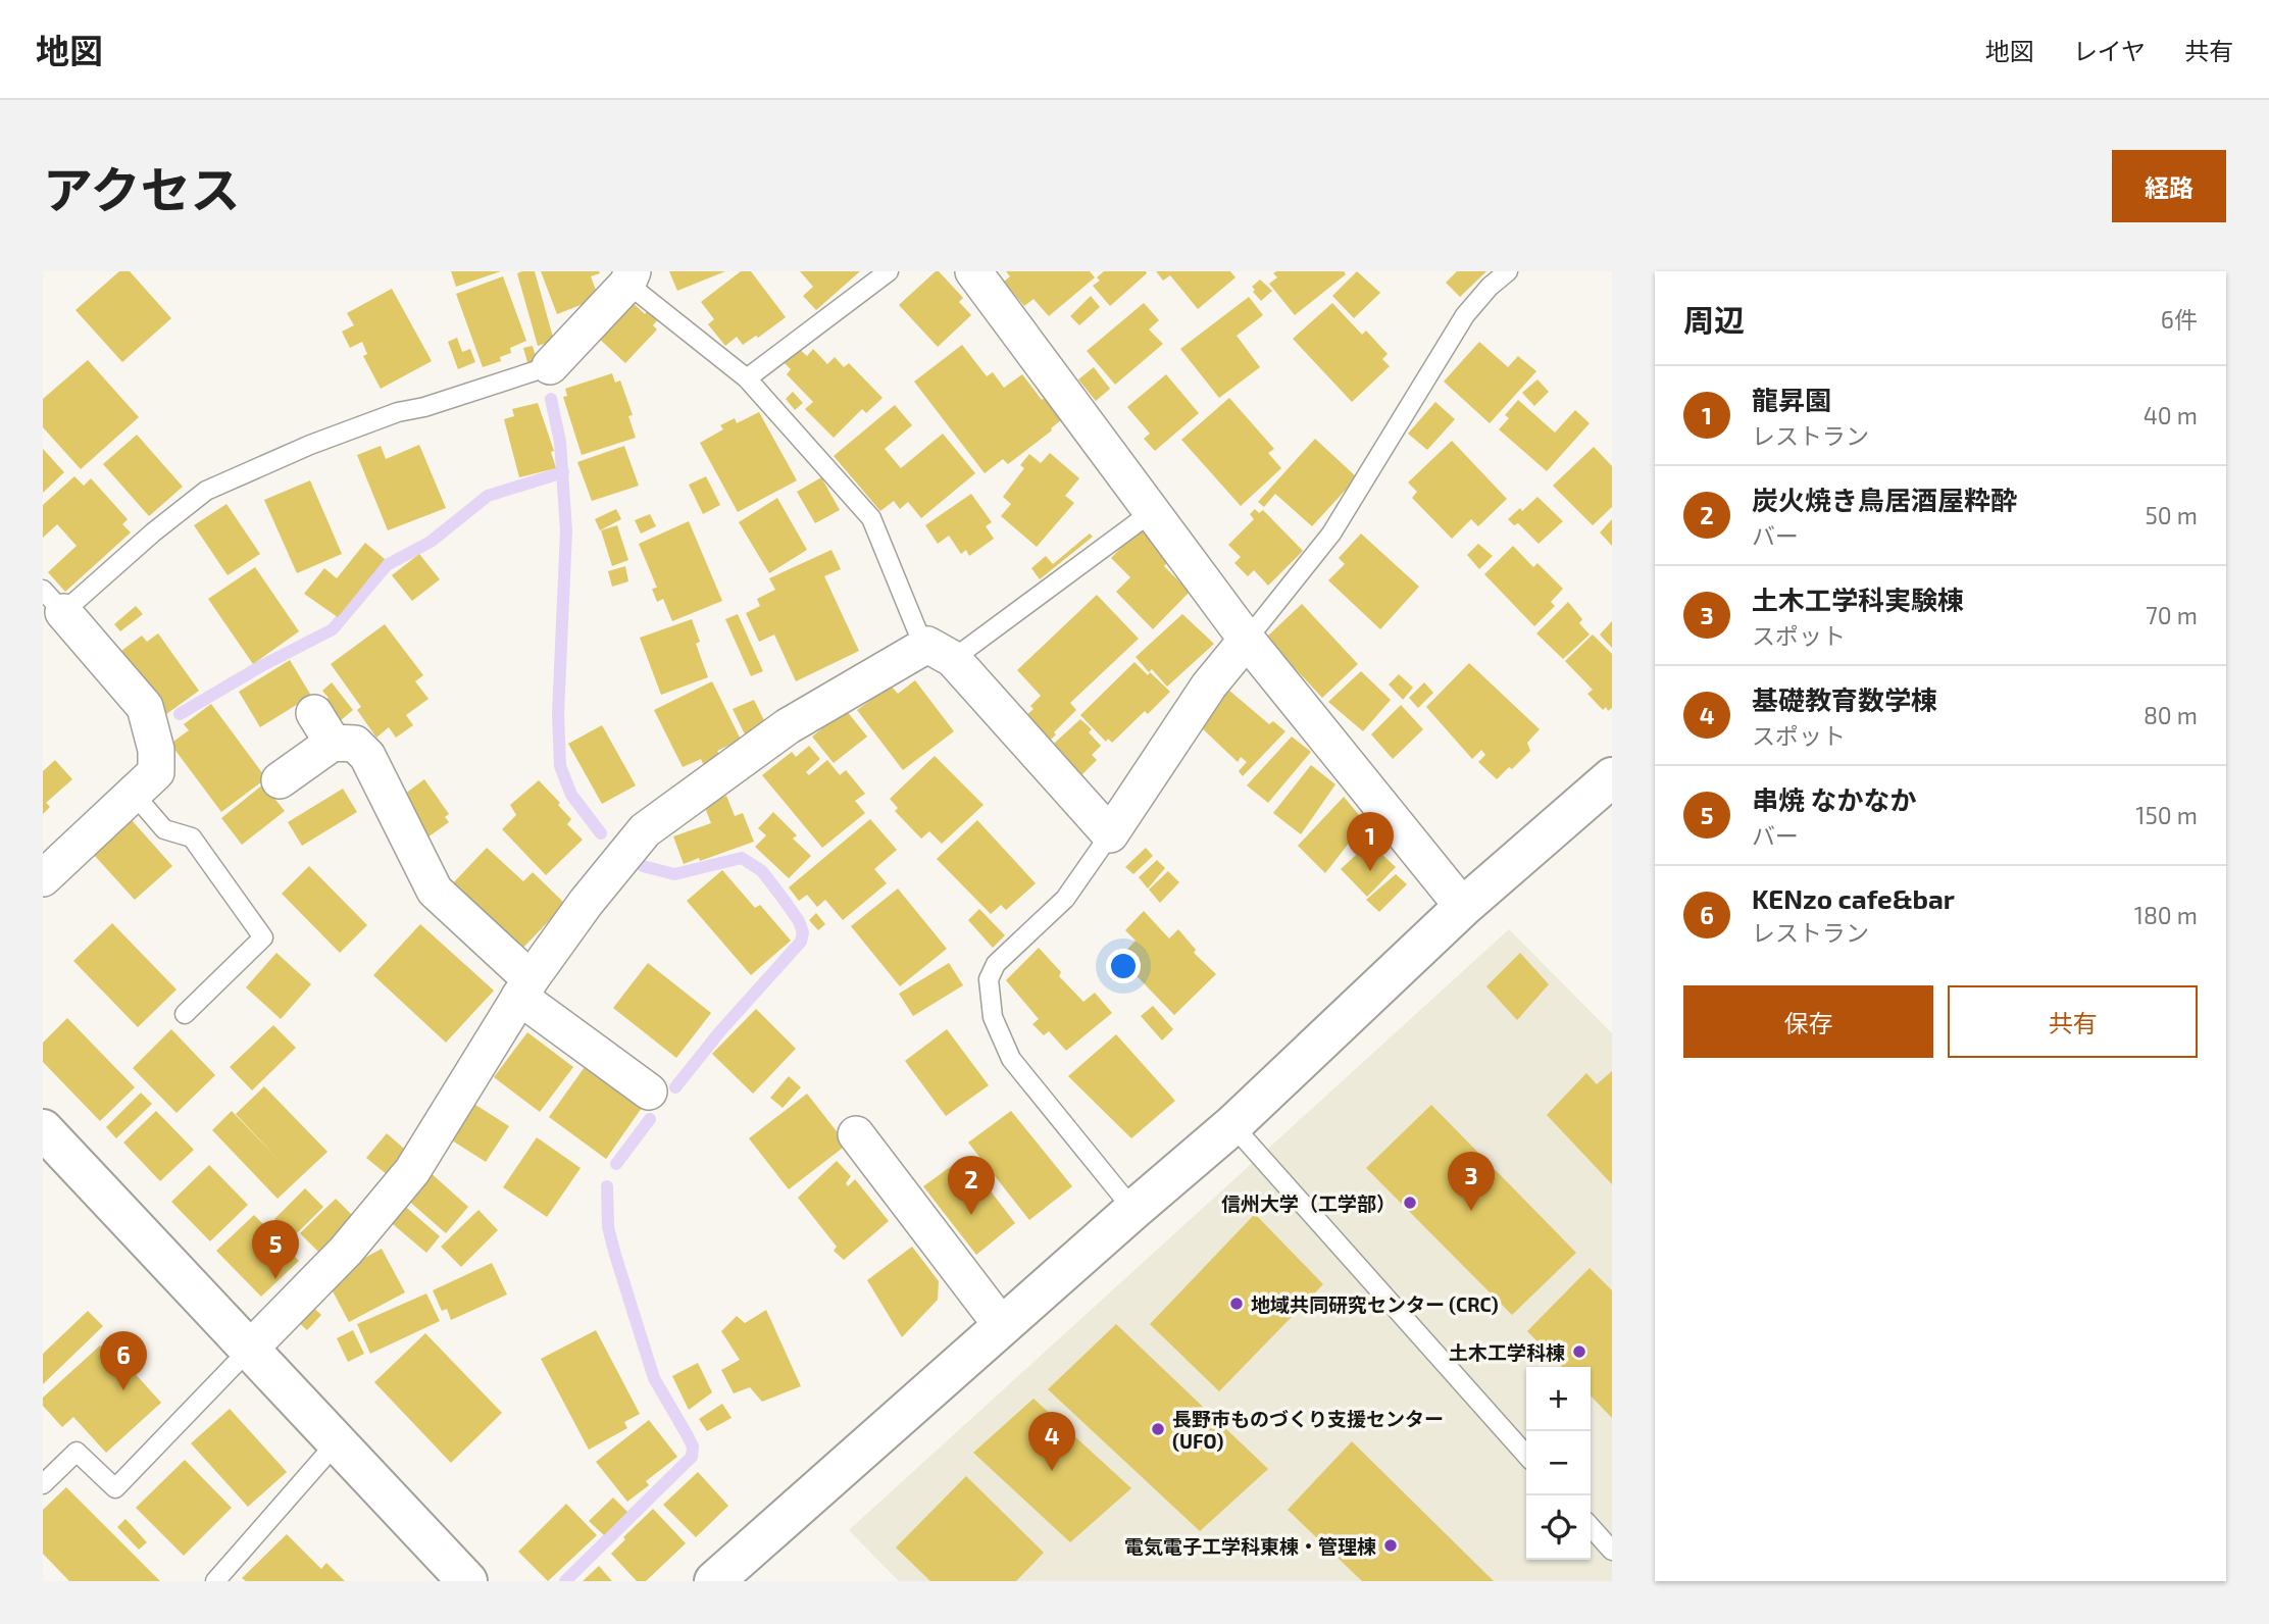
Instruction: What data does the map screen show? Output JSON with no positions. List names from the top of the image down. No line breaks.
{"places":["信州大学（工学部）","地域共同研究センター (CRC)","土木工学科棟","長野市ものづくり支援センター (UFO)","電気電子工学科東棟・管理棟"],"page":{"header":"地図","nav":["地図","レイヤ","共有"],"title":"アクセス","buttons":["経路",["保存","共有"]],"heading":["周辺","6件"],"list":[{"mark":"1","name":"龍昇園","note":"レストラン","value":"40 m"},{"mark":"2","name":"炭火焼き鳥居酒屋粋酔","note":"バー","value":"50 m"},{"mark":"3","name":"土木工学科実験棟","note":"スポット","value":"70 m"},{"mark":"4","name":"基礎教育数学棟","note":"スポット","value":"80 m"},{"mark":"5","name":"串焼 なかなか","note":"バー","value":"150 m"},{"mark":"6","name":"KENzo cafe&bar","note":"レストラン","value":"180 m"}],"pins":["1","3","2","5","6","4"],"map_buttons":["+","−"]}}
